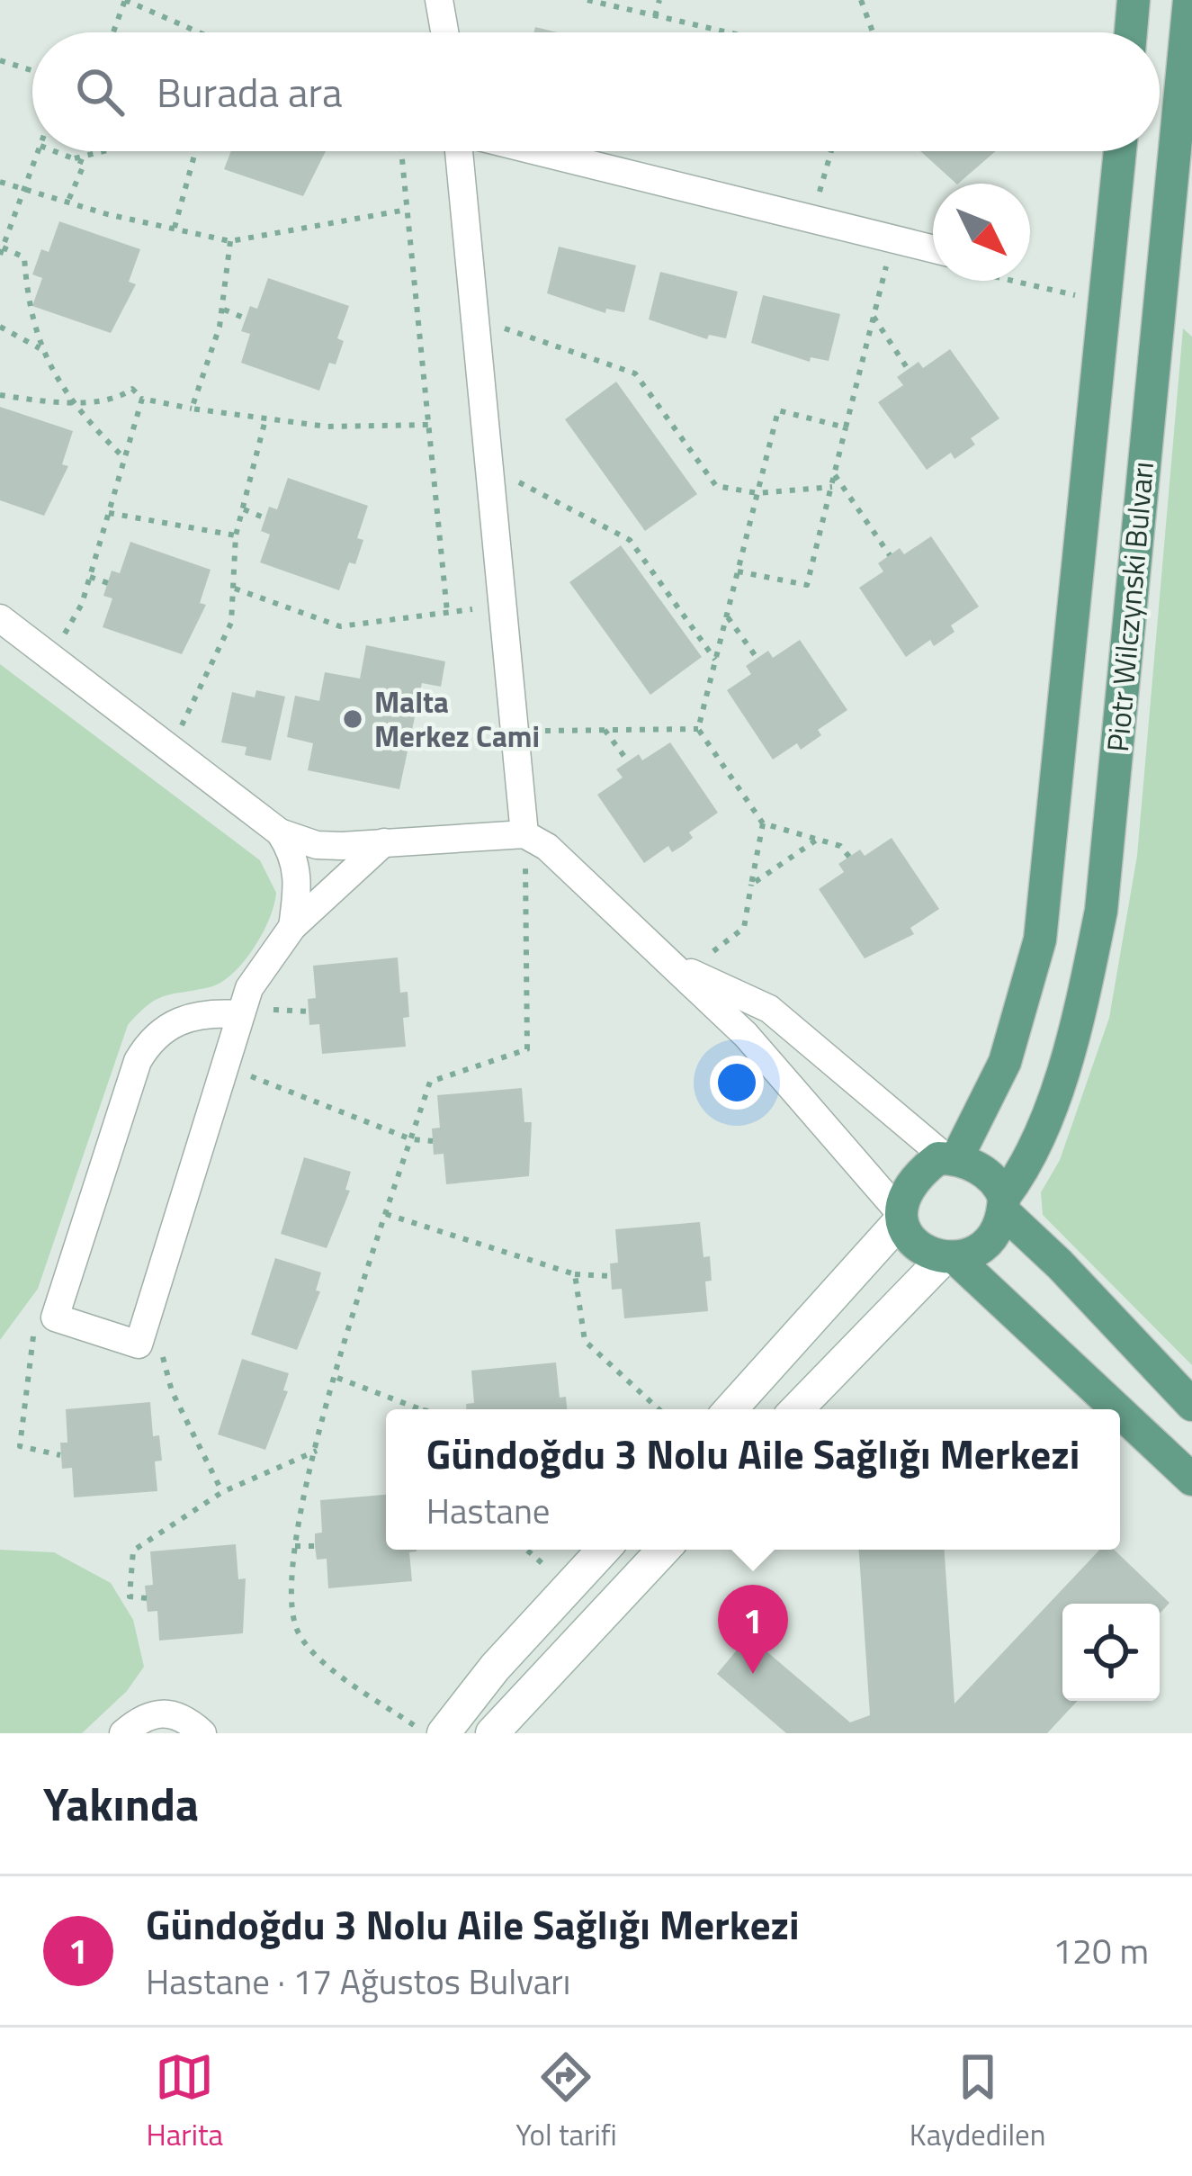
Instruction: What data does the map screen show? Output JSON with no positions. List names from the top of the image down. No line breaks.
{"streets":{"main road":["Piotr Wilczynski Bulvarı"]},"places":["Malta Merkez Cami"],"north":"bottom right","page":{"search":"Burada ara","popup":["Gündoğdu 3 Nolu Aile Sağlığı Merkezi","Hastane"],"pins":"1","heading":"Yakında","list":[{"mark":"1","name":"Gündoğdu 3 Nolu Aile Sağlığı Merkezi","note":"Hastane · 17 Ağustos Bulvarı","value":"120 m"}],"nav":["Harita","Yol tarifi","Kaydedilen"]}}
